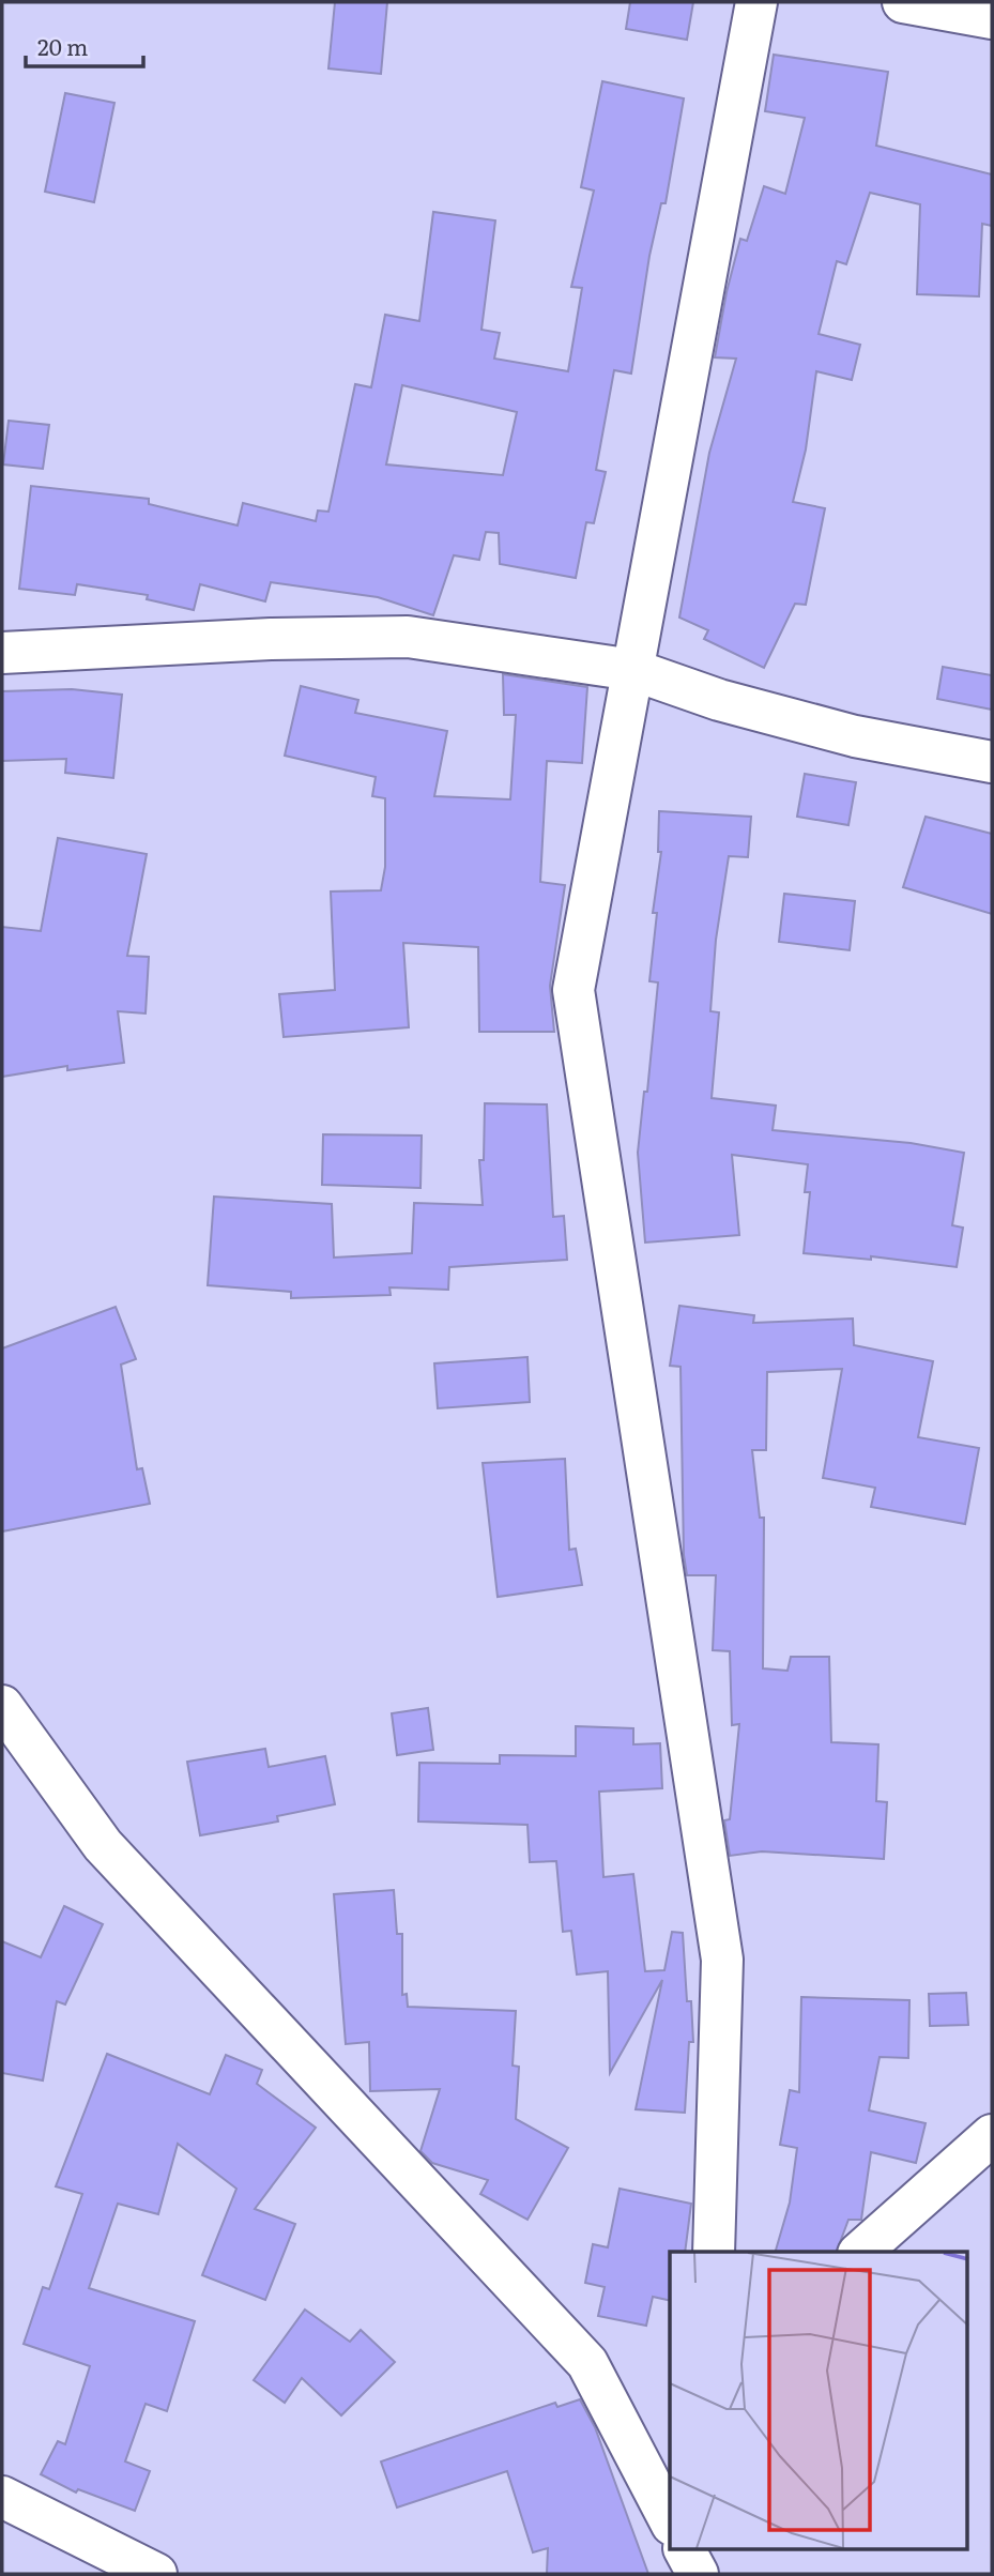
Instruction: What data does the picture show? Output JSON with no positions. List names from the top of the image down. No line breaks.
{"scale_bar":"20 m"}
